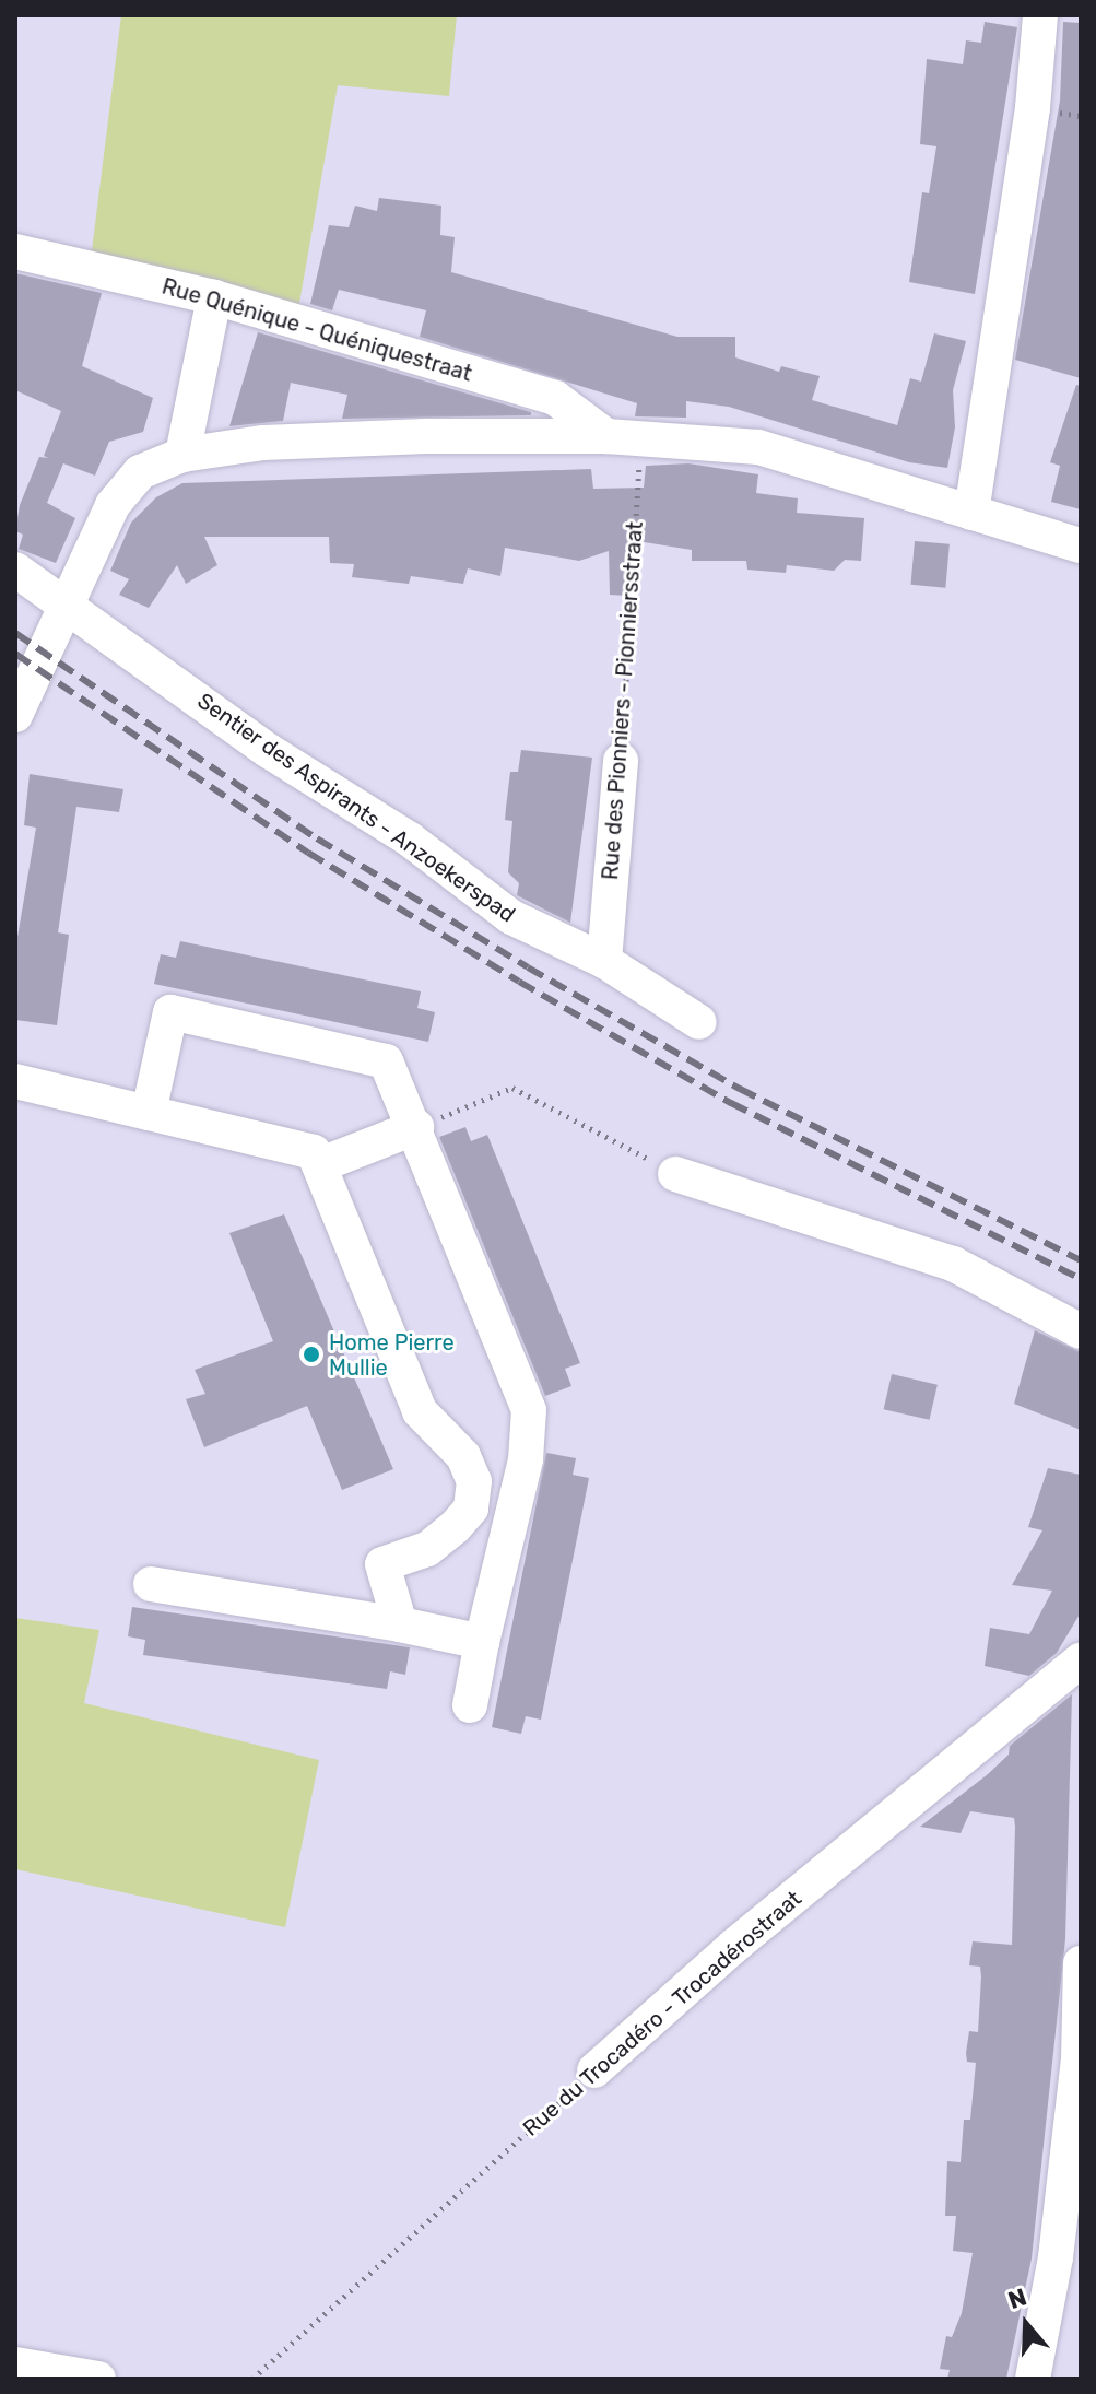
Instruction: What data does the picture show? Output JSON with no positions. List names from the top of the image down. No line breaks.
{"streets":{"street":["Rue Quénique - Quéniquestraat","Rue des Pionniers - Pionniersstraat","Sentier des Aspirants - Anzoekerspad","Rue du Trocadéro - Trocadérostraat"]},"crossings":[["Rue Quénique - Quéniquestraat","Rue des Pionniers - Pionniersstraat"],["Rue des Pionniers - Pionniersstraat","Sentier des Aspirants - Anzoekerspad"]],"places":["Home Pierre Mullie"],"north":"top"}
